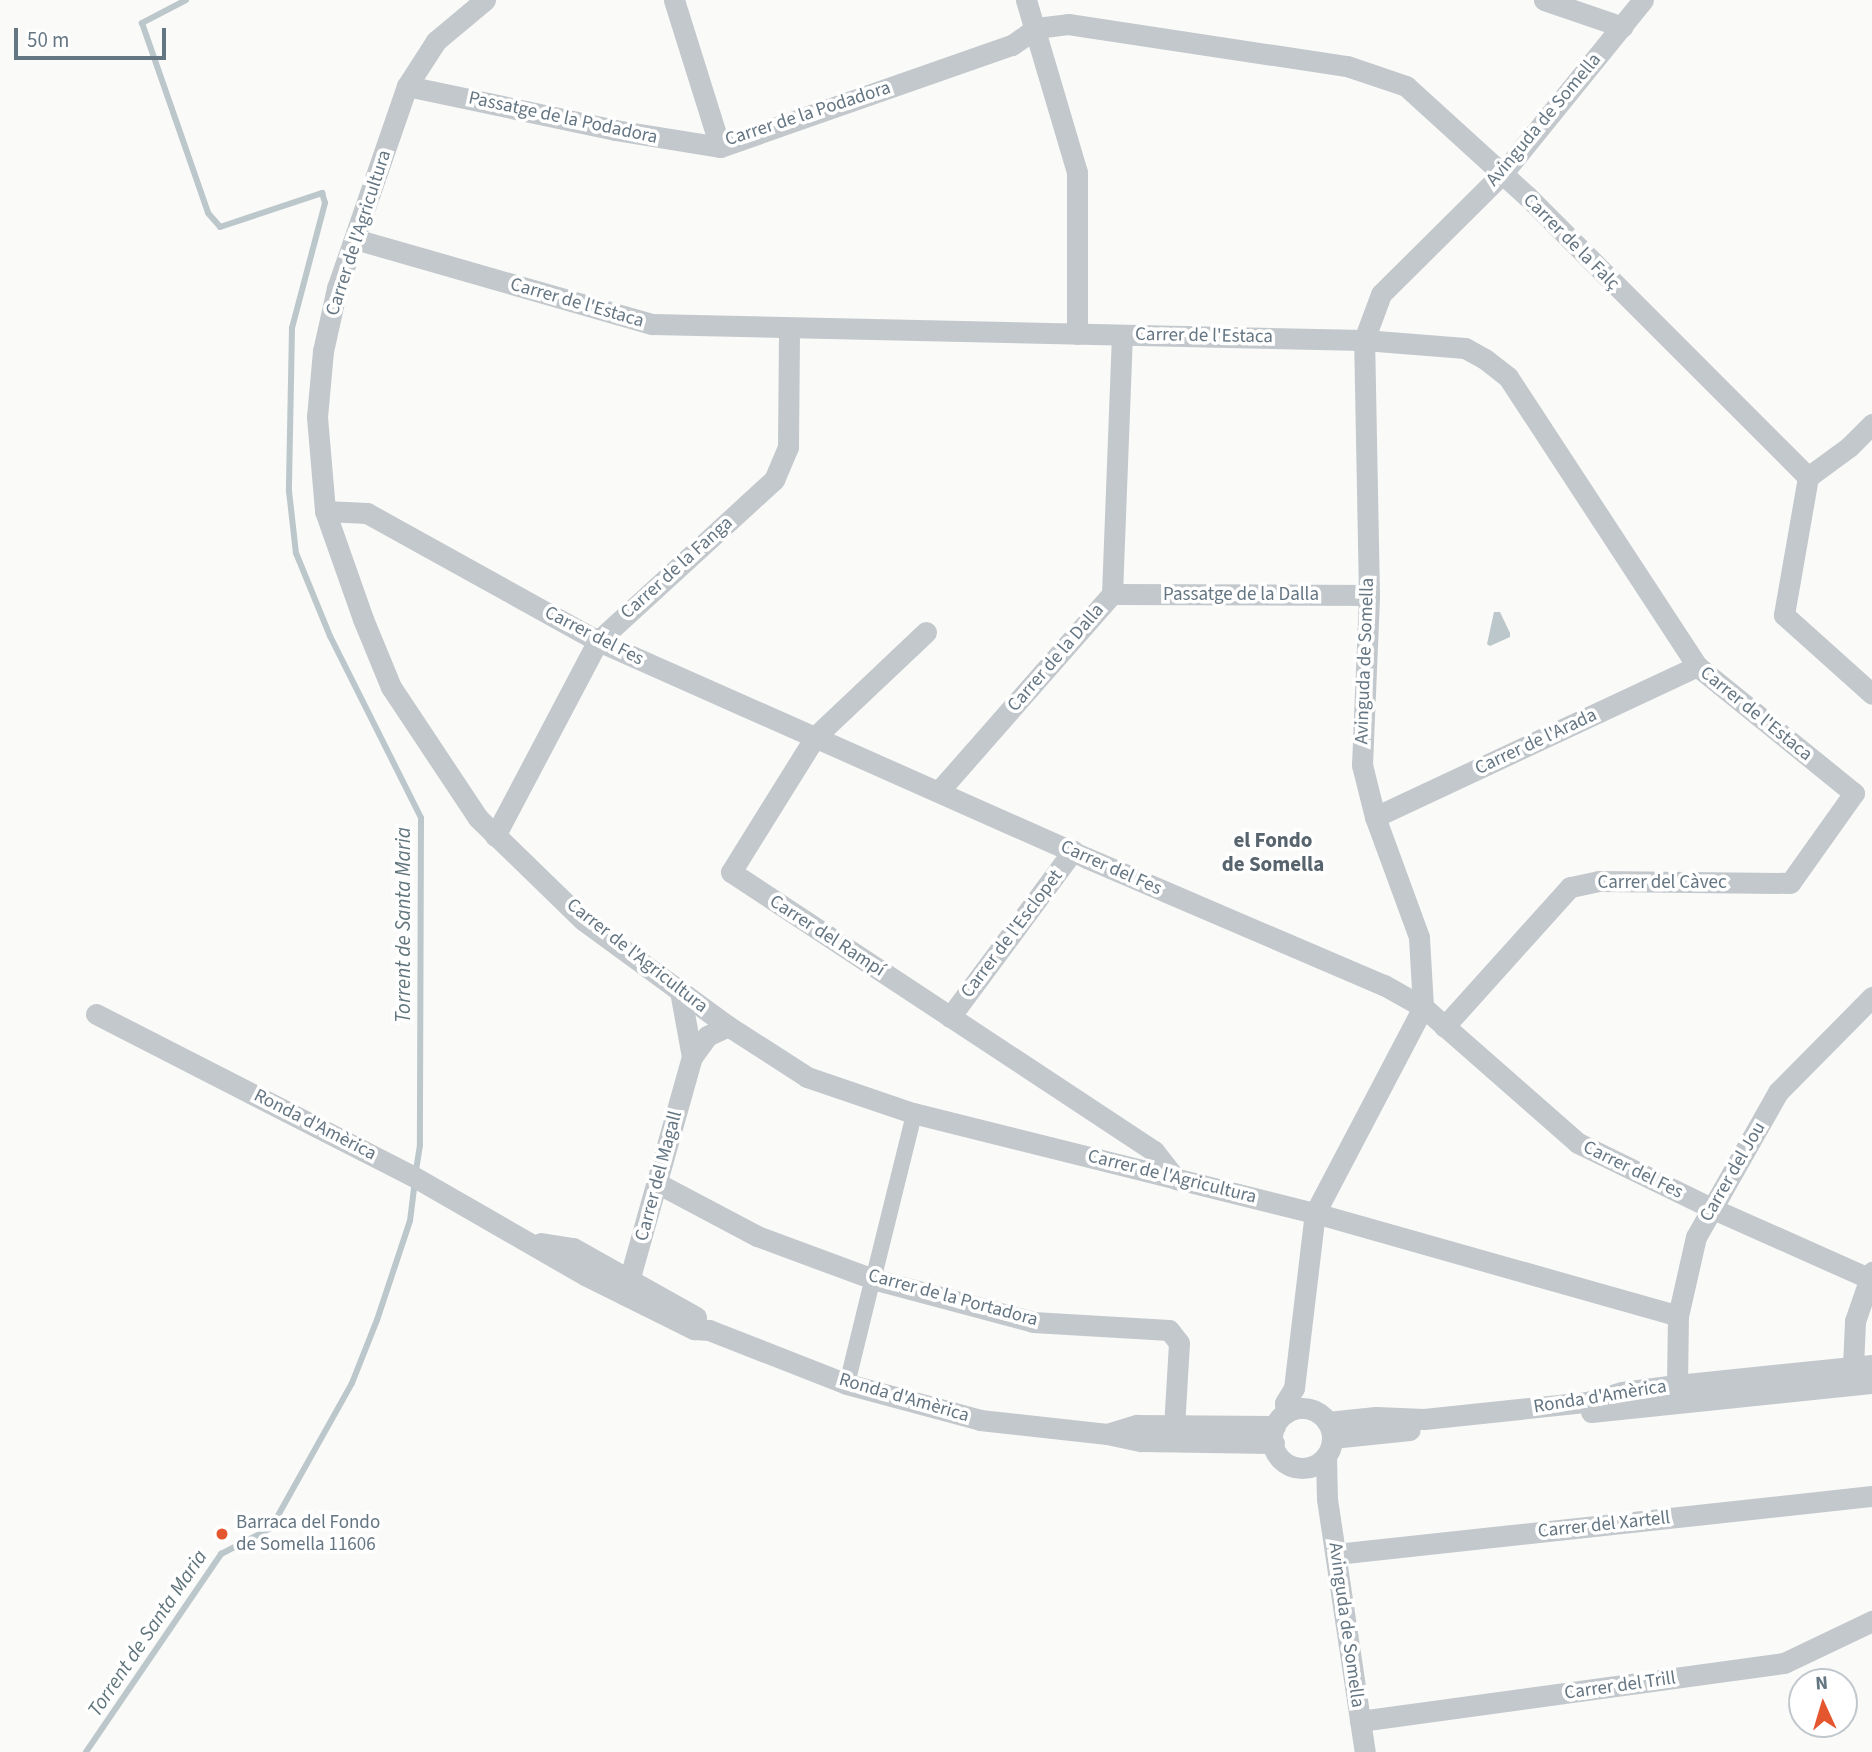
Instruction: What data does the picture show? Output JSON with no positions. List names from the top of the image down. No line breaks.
{"streets":{"street":["Carrer de la Podadora","Passatge de la Podadora","Avinguda de Somella","Carrer de l'Agricultura","Carrer de la Falç","Carrer de l'Estaca","Carrer de la Fanga","Passatge de la Dalla","Carrer del Fes","Carrer de la Dalla","Carrer de l'Arada","Carrer del Càvec","Carrer de l'Esclopet","Carrer del Rampí","Ronda d'Amèrica","Carrer del Jou","Carrer del Magall","Carrer de la Portadora","Carrer del Xartell","Carrer del Trill"]},"crossings":[["Carrer de la Podadora","Passatge de la Podadora"],["Carrer de la Podadora","Carrer de la Falç"],["Passatge de la Podadora","Carrer de l'Agricultura"],["Avinguda de Somella","Carrer de la Falç"],["Avinguda de Somella","Carrer de l'Estaca"],["Avinguda de Somella","Passatge de la Dalla"],["Avinguda de Somella","Carrer del Fes"],["Avinguda de Somella","Carrer de l'Arada"],["Avinguda de Somella","Ronda d'Amèrica"],["Avinguda de Somella","Carrer del Xartell"],["Avinguda de Somella","Carrer del Trill"],["Carrer de l'Agricultura","Carrer de l'Estaca"],["Carrer de l'Agricultura","Carrer de la Fanga"],["Carrer de l'Agricultura","Carrer del Fes"],["Carrer de l'Agricultura","Carrer del Rampí"],["Carrer de l'Agricultura","Carrer del Jou"],["Carrer de l'Agricultura","Carrer del Magall"],["Carrer de l'Estaca","Carrer de la Fanga"],["Carrer de l'Estaca","Carrer de la Dalla"],["Carrer de l'Estaca","Carrer de l'Arada"],["Carrer de l'Estaca","Carrer del Càvec"],["Carrer de la Fanga","Carrer del Fes"],["Passatge de la Dalla","Carrer de la Dalla"],["Carrer del Fes","Carrer de la Dalla"],["Carrer del Fes","Carrer del Càvec"],["Carrer del Fes","Carrer de l'Esclopet"],["Carrer del Fes","Carrer del Rampí"],["Carrer del Fes","Carrer del Jou"],["Carrer de l'Esclopet","Carrer del Rampí"],["Ronda d'Amèrica","Carrer del Jou"],["Ronda d'Amèrica","Carrer del Magall"],["Ronda d'Amèrica","Carrer de la Portadora"],["Carrer del Magall","Carrer de la Portadora"]],"districts":["el Fondo de Somella"],"water":["Torrent de Santa Maria"],"places":["Barraca del Fondo de Somella 11606"],"scale_bar":"50 m","north":"top"}
